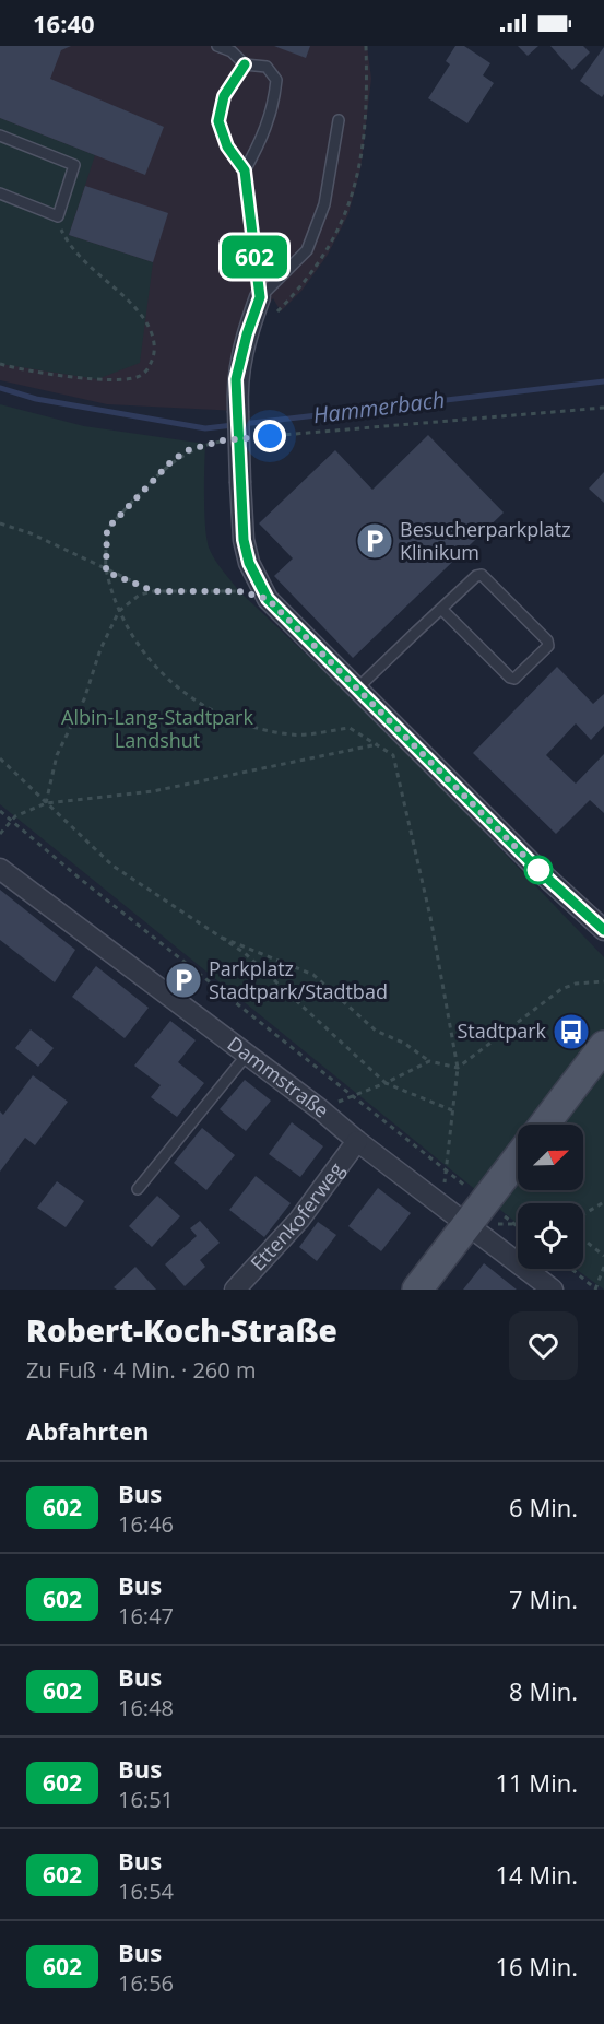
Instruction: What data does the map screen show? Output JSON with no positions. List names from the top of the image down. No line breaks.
{"streets":{"street":["Dammstraße","Ettenkoferweg"]},"crossings":[["Dammstraße","Ettenkoferweg"]],"water":["Hammerbach"],"parks":["Albin-Lang-Stadtpark Landshut"],"places":{"parking":["Besucherparkplatz Klinikum","Parkplatz Stadtpark/Stadtbad"],"bus stop":["Stadtpark"]},"lines":["bus line 602"],"north":"top right","page":{"status":"16:40","on_map":"602","heading":[["Robert-Koch-Straße","Zu Fuß · 4 Min. · 260 m"],"Abfahrten"],"list":[{"mark":"602","name":"Bus","note":"16:46","value":"6 Min."},{"mark":"602","name":"Bus","note":"16:47","value":"7 Min."},{"mark":"602","name":"Bus","note":"16:48","value":"8 Min."},{"mark":"602","name":"Bus","note":"16:51","value":"11 Min."},{"mark":"602","name":"Bus","note":"16:54","value":"14 Min."},{"mark":"602","name":"Bus","note":"16:56","value":"16 Min."}]}}
